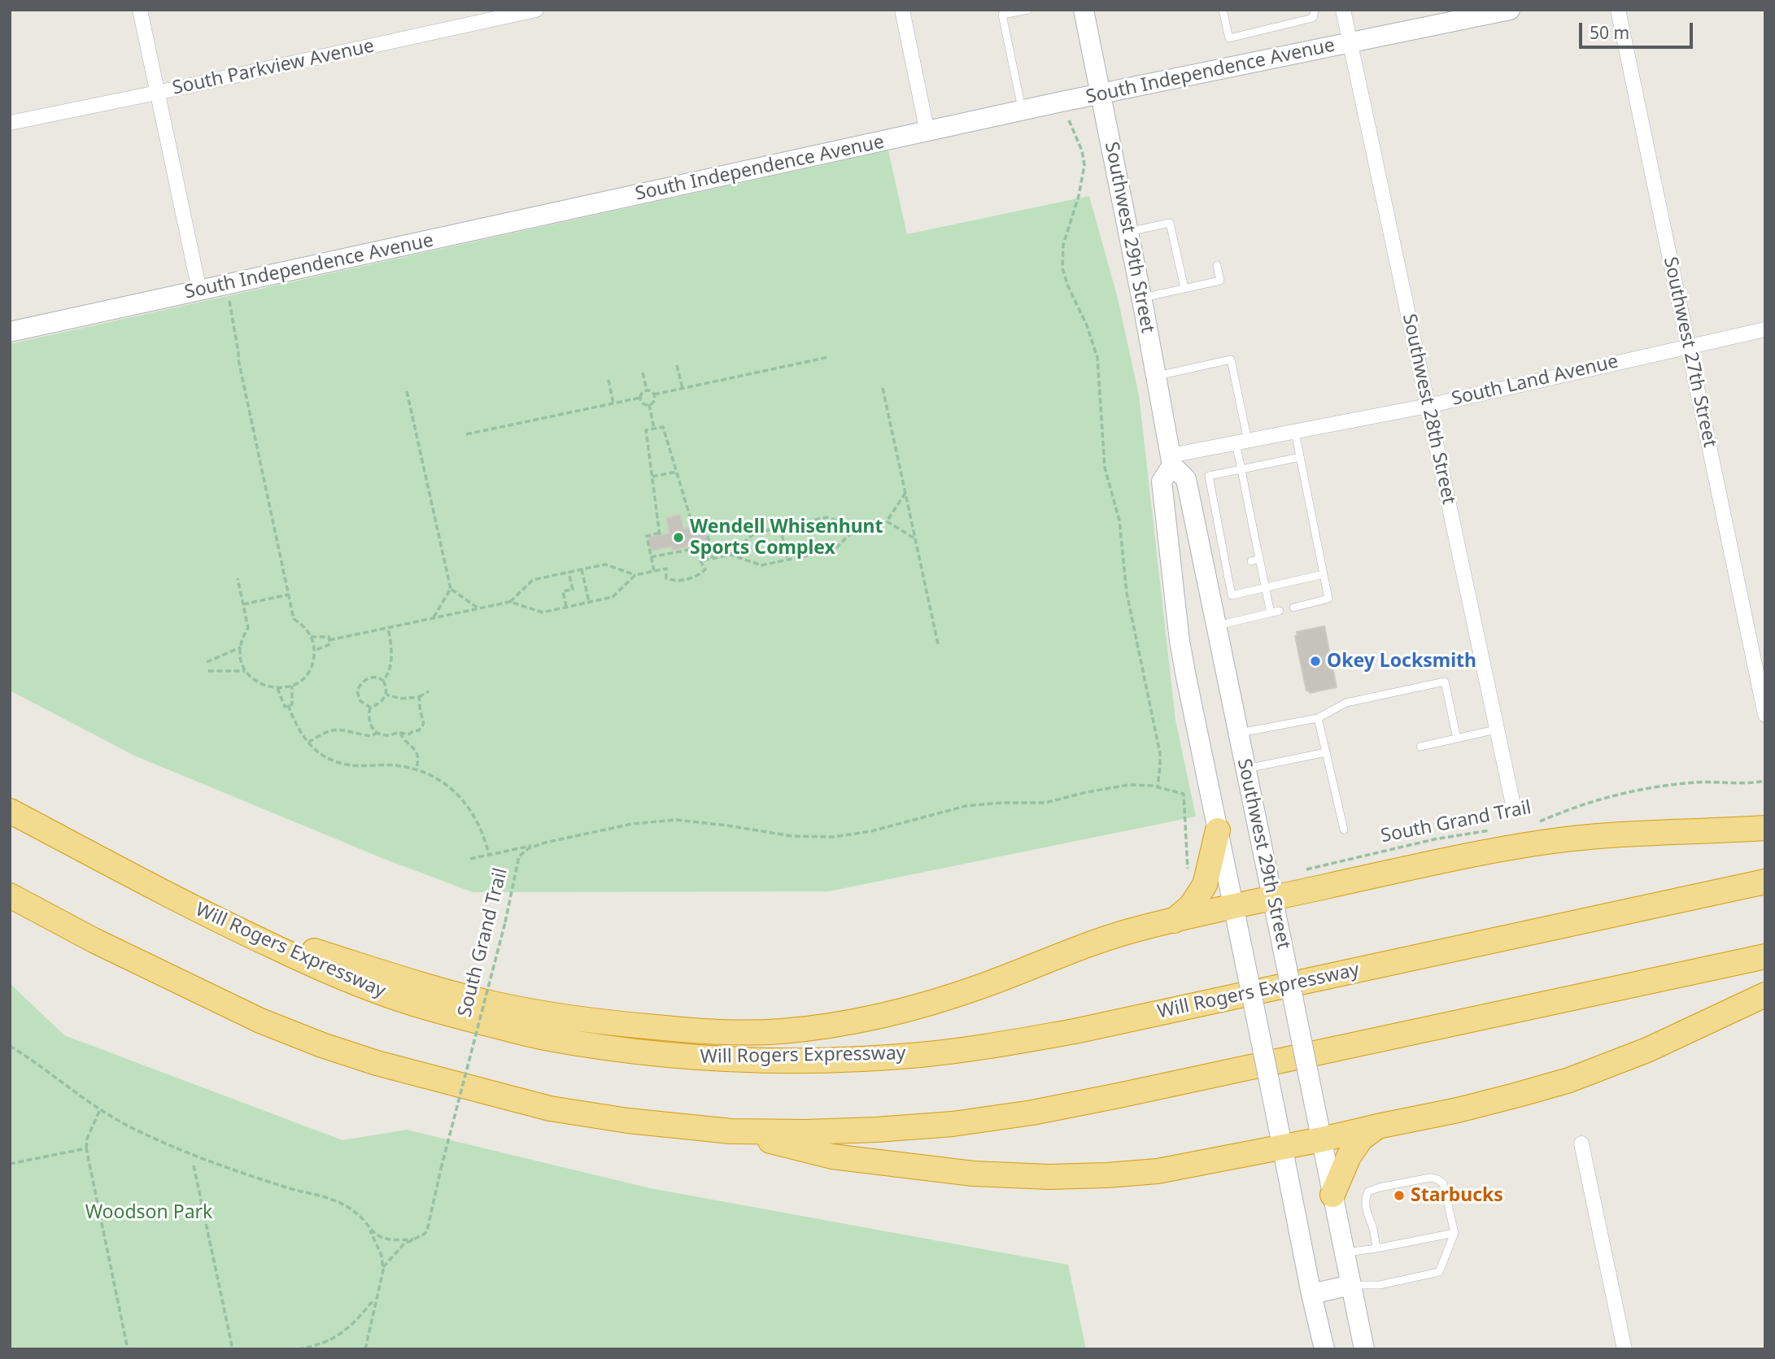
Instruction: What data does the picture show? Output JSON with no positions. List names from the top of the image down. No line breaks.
{"streets":{"highway":["Will Rogers Expressway"],"main road":["South Independence Avenue","Southwest 29th Street"],"street":["South Parkview Avenue","Southwest 27th Street","South Land Avenue","Southwest 28th Street"],"path":["South Grand Trail"]},"crossings":[["South Independence Avenue","Southwest 29th Street"],["South Independence Avenue","Southwest 28th Street"],["Southwest 29th Street","South Land Avenue"],["Southwest 27th Street","South Land Avenue"],["South Land Avenue","Southwest 28th Street"]],"parks":["Woodson Park"],"places":["Wendell Whisenhunt Sports Complex","Okey Locksmith","Starbucks"],"scale_bar":"50 m"}
